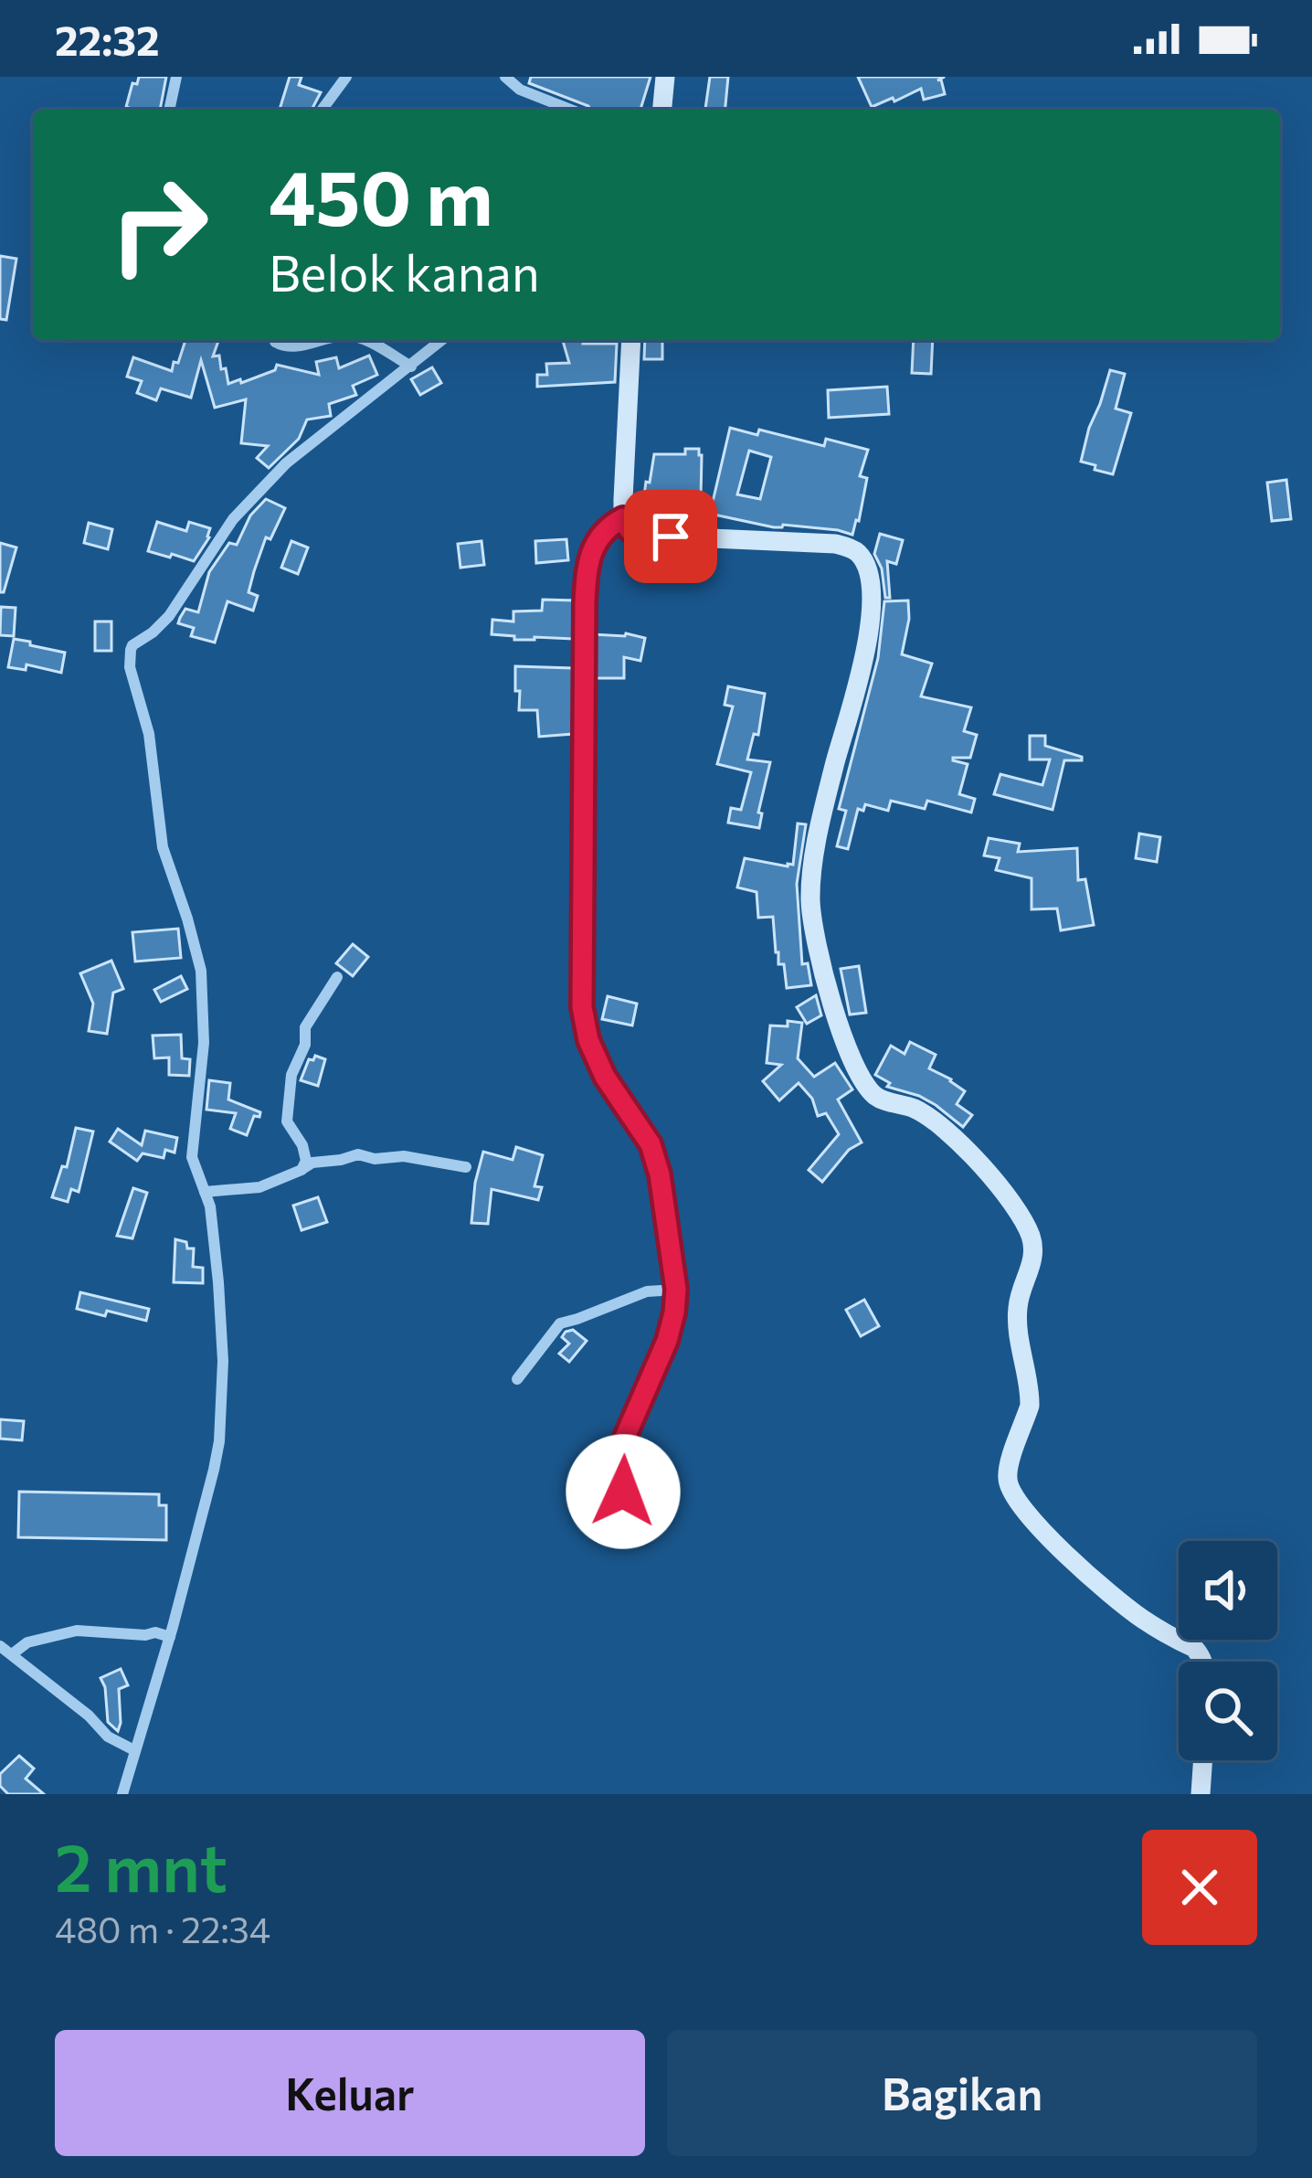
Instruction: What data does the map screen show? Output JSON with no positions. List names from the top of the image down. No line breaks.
{"page":{"status":"22:32","turn":["450 m","Belok kanan"],"heading":["2 mnt","480 m · 22:34"],"buttons":["Keluar","Bagikan"]}}
